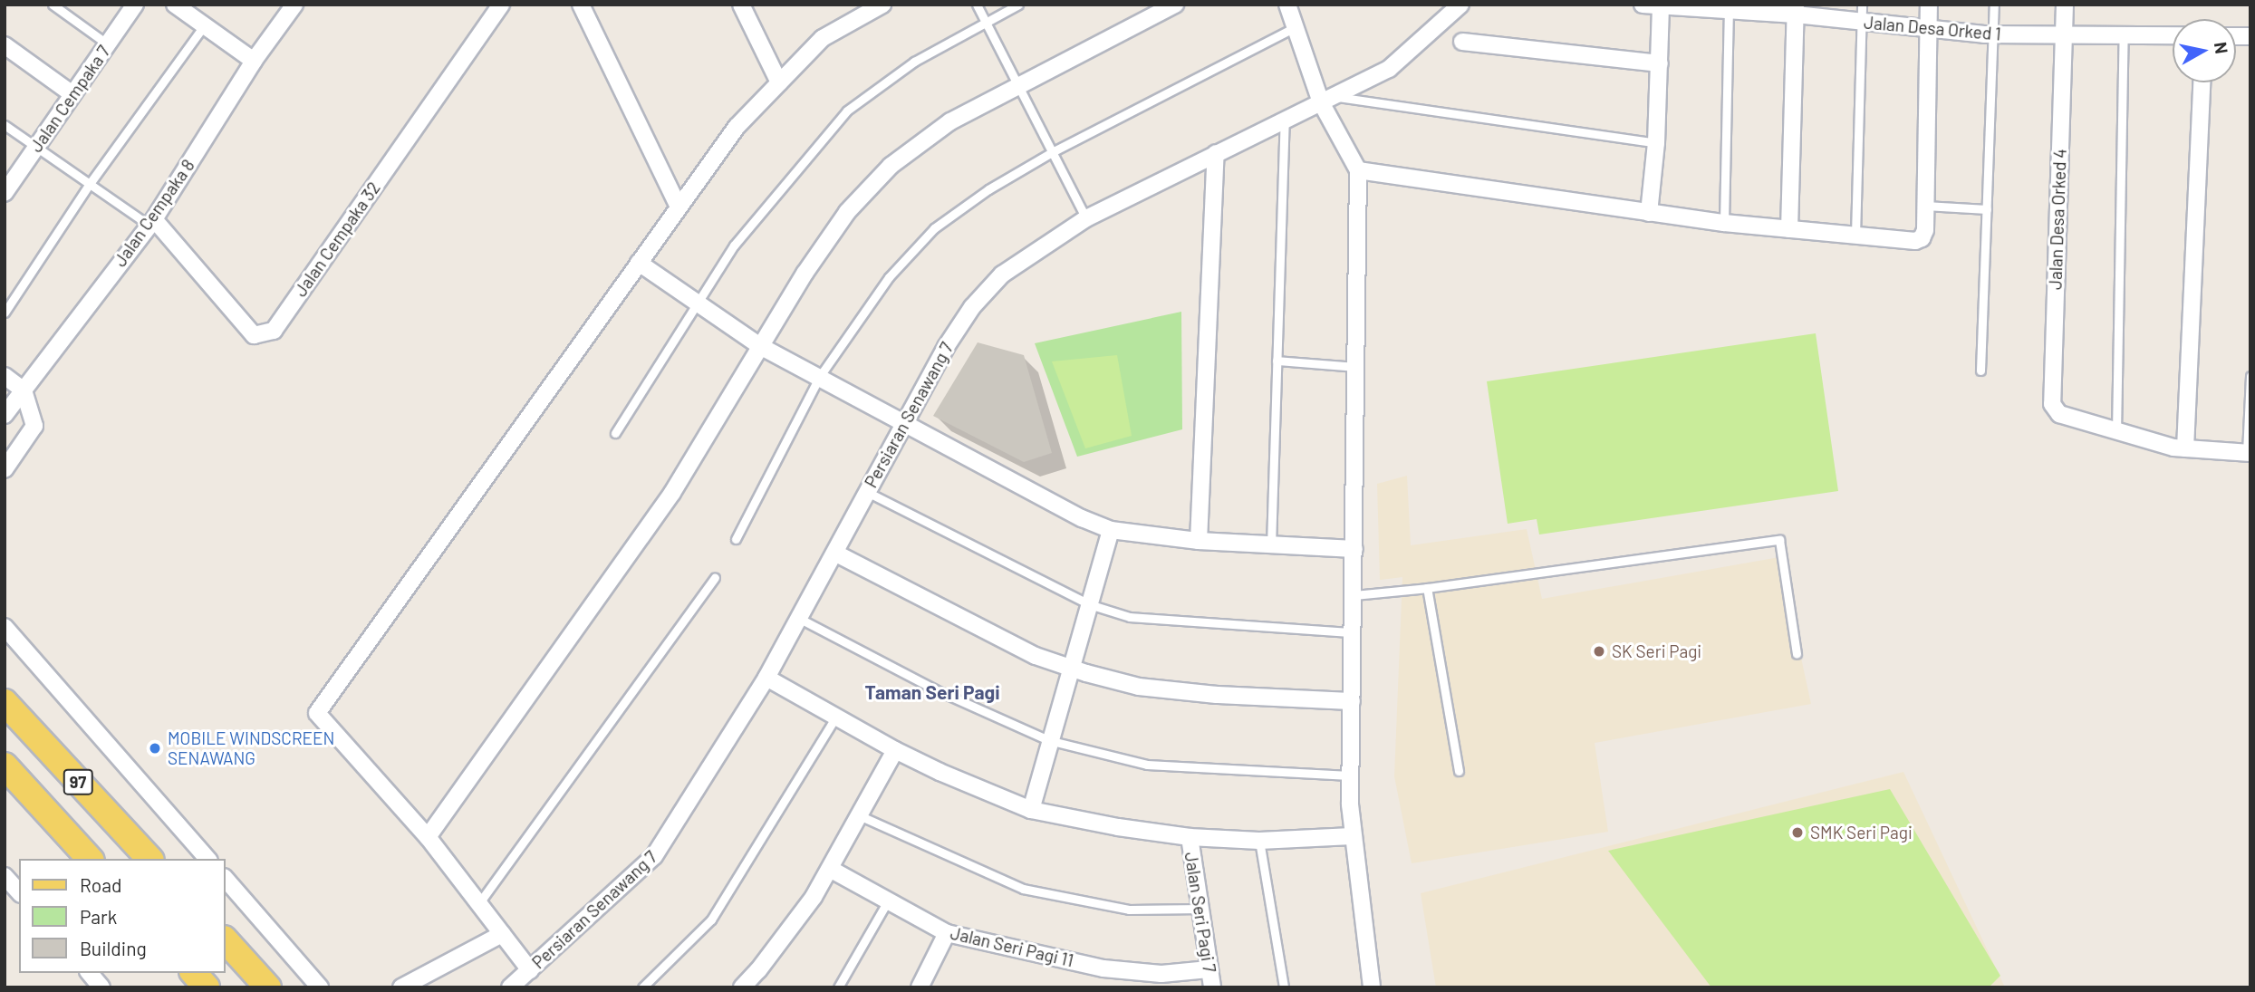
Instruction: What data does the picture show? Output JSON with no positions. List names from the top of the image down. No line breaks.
{"streets":{"main road":["97"],"street":["Jalan Desa Orked 1","Jalan Cempaka 7","Jalan Cempaka 8","Jalan Desa Orked 4","Jalan Cempaka 32","Persiaran Senawang 7","Jalan Seri Pagi 7","Jalan Seri Pagi 11"]},"crossings":[["Jalan Desa Orked 1","Jalan Desa Orked 4"],["Jalan Cempaka 8","Jalan Cempaka 32"],["Jalan Seri Pagi 7","Jalan Seri Pagi 11"]],"districts":["Taman Seri Pagi"],"places":["SK Seri Pagi","MOBILE WINDSCREEN SENAWANG","SMK Seri Pagi"],"legend":["Road","Park","Building"],"north":"right"}
